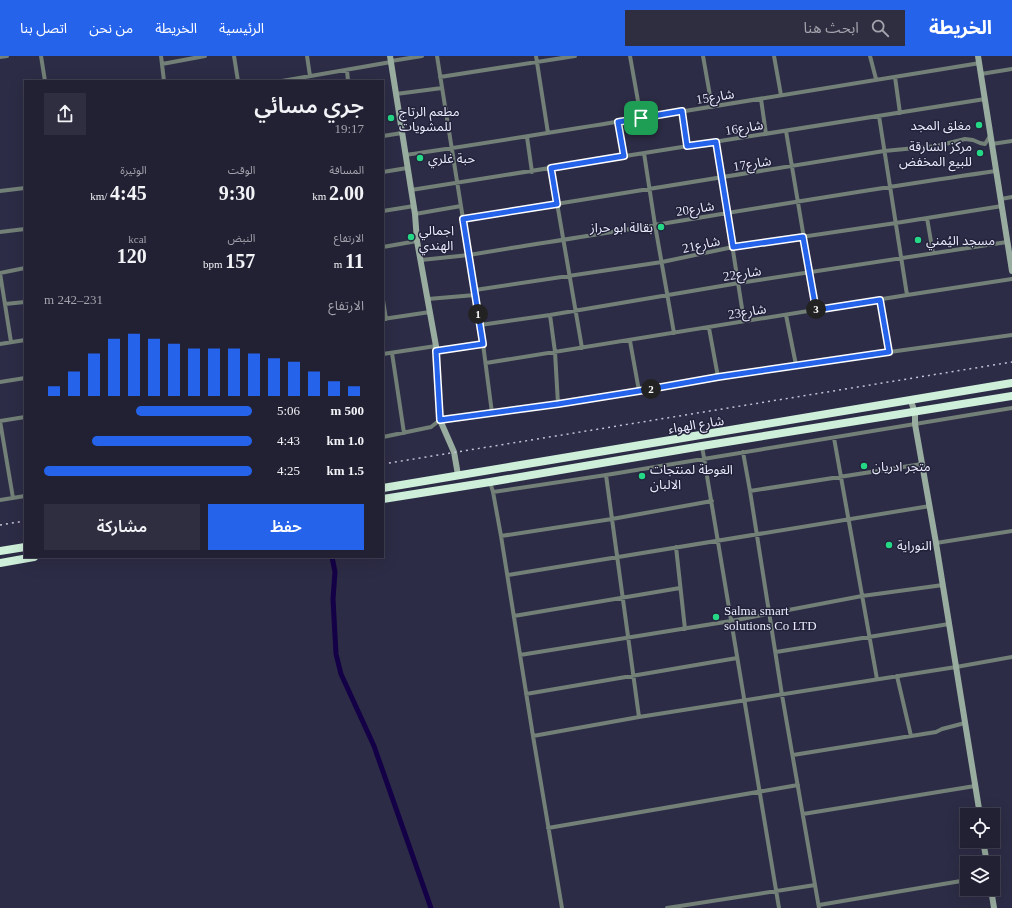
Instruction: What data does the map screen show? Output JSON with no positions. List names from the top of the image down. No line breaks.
{"streets":{"highway":["شارع الهواء"],"street":["شارع15","شارع16","شارع17","شارع20","شارع21","شارع22","شارع23"]},"places":["مطعم الرتاج للمشويات","مغلق المجد","مركز الشارقة للبيع المخفض","حبة غلري","بقالة ابو حراز","اجمالي الهندي","مسجد اليُمني","متجر ادريان","الغوطة لمنتجات الالبان","النوراية","Salma smart solutions Co LTD"],"page":{"header":"الخريطة","search":"ابحث هنا","nav":["الرئيسية","الخريطة","من نحن","اتصل بنا"],"heading":["جري مسائي","19:17"],"stats":[["المسافة","2.00 km"],["الوقت","9:30"],["الوتيرة","4:45 /km"],["الارتفاع","11 m"],["النبض","157 bpm"],["kcal","120"]],"chart":["الارتفاع","231–242 m"],"pins":["3","1","2"],"list":[{"name":"500 m","note":"5:06"},{"name":"1.0 km","note":"4:43"},{"name":"1.5 km","note":"4:25"}],"buttons":["حفظ","مشاركة"]}}
